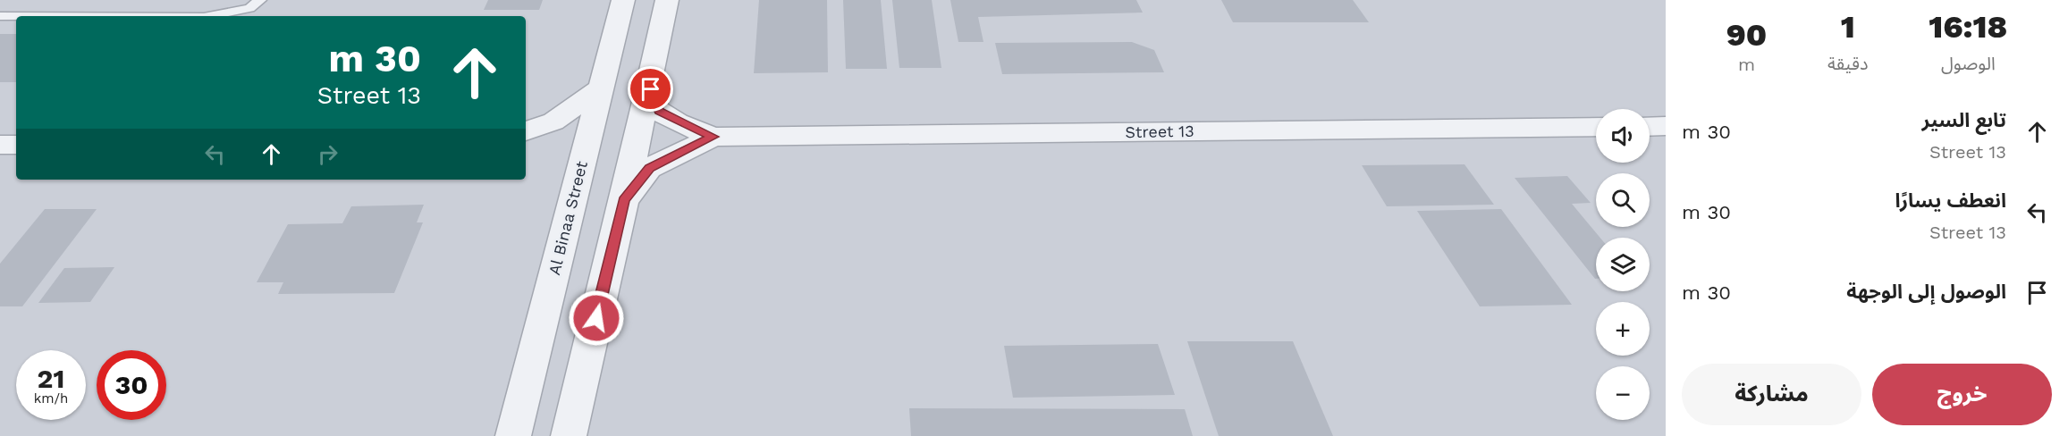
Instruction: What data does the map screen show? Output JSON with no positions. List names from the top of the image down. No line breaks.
{"streets":{"street":["Street 13","Al Binaa Street"]},"page":{"eta":["16:18","الوصول","1","دقيقة","90","m"],"turn":["30 m","Street 13"],"list":[{"name":"تابع السير","note":"Street 13","value":"30 m"},{"name":"انعطف يسارًا","note":"Street 13","value":"30 m"},{"name":"الوصول إلى الوجهة","value":"30 m"}],"map_buttons":["+","−"],"speed":"21 km/h","limit":"30","buttons":["خروج","مشاركة"]}}
